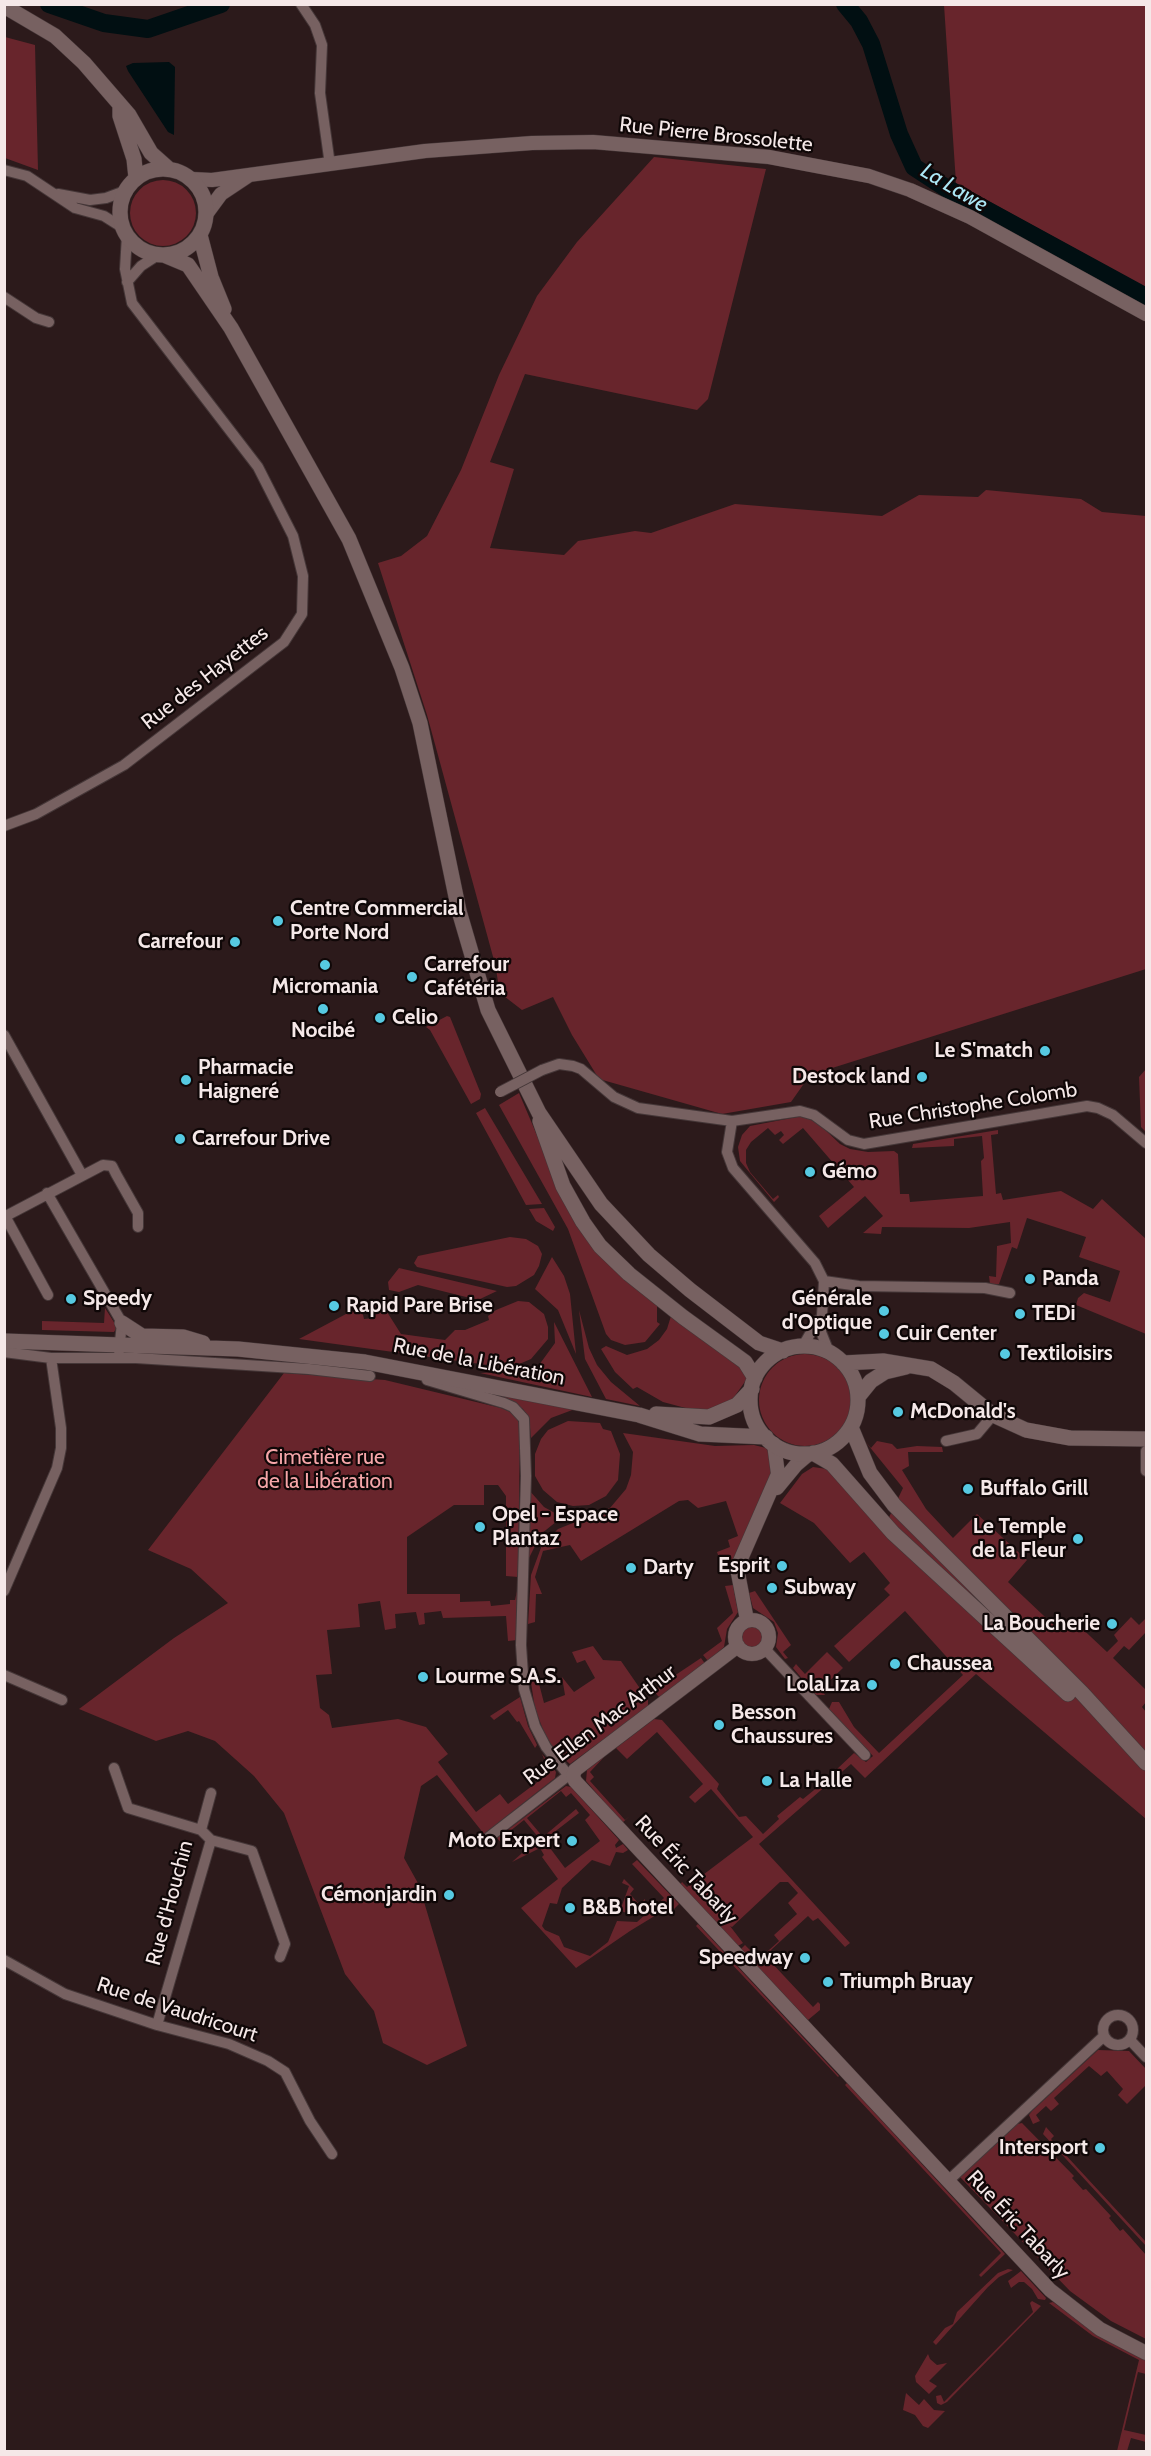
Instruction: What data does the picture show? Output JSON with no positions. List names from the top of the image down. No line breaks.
{"streets":{"main road":["Rue de la Libération"],"street":["Rue Pierre Brossolette","Rue des Hayettes","Rue Christophe Colomb","Rue Ellen Mac Arthur","Rue Éric Tabarly","Rue d'Houchin","Rue de Vaudricourt"]},"crossings":[["Rue Pierre Brossolette","Rue des Hayettes"],["Rue de la Libération","Rue Éric Tabarly"],["Rue Ellen Mac Arthur","Rue Éric Tabarly"],["Rue d'Houchin","Rue de Vaudricourt"]],"water":["La Lawe"],"parks":["Cimetière rue de la Libération"],"places":["Centre Commercial Porte Nord","Carrefour","Micromania","Carrefour Cafétéria","Nocibé","Celio","Le S'match","Destock land","Pharmacie Haigneré","Carrefour Drive","Gémo","Panda","Speedy","Rapid Pare Brise","Générale d'Optique","TEDi","Cuir Center","Textiloisirs","McDonald's","Buffalo Grill","Opel - Espace Plantaz","Le Temple de la Fleur","Esprit","Darty","Subway","La Boucherie","Chaussea","Lourme S.A.S.","LolaLiza","Besson Chaussures","La Halle","Moto Expert","Cémonjardin","B&B hotel","Speedway","Triumph Bruay","Intersport"]}
